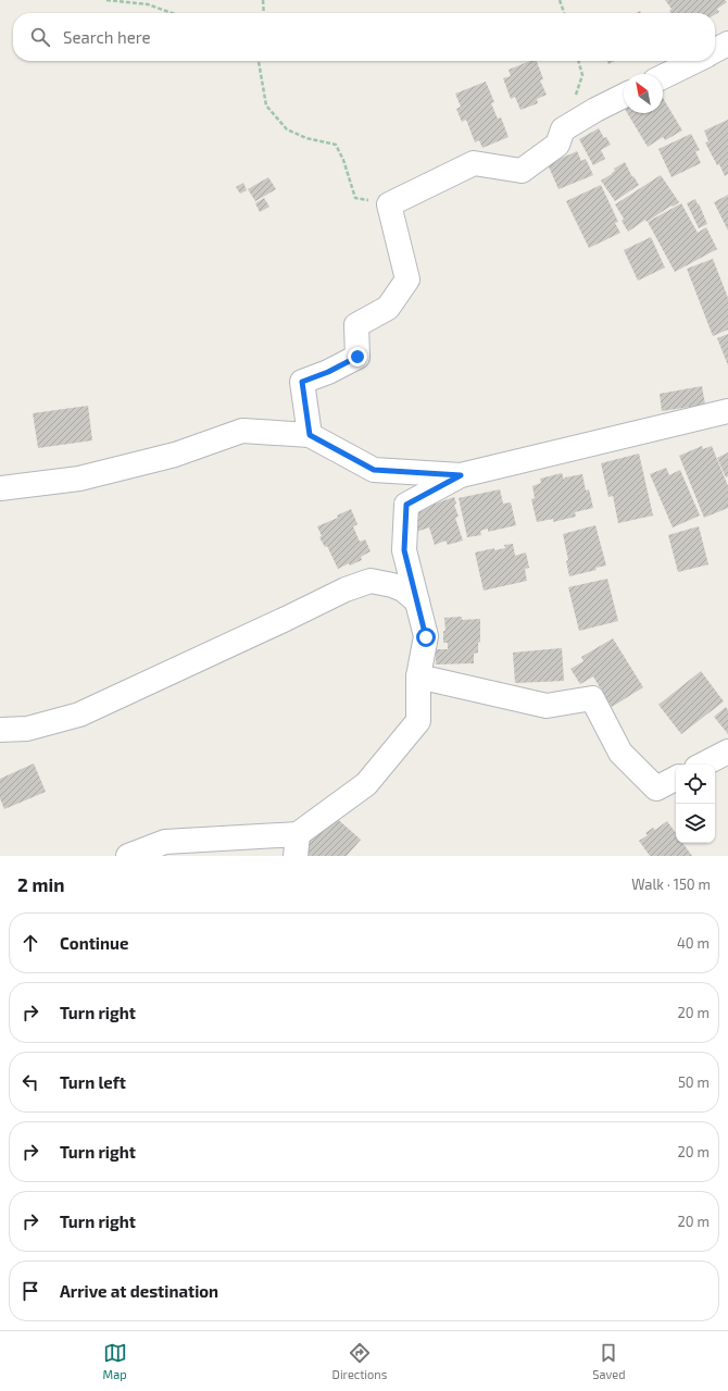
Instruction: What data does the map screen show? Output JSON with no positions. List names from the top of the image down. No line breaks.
{"north":"top left","page":{"search":"Search here","heading":["2 min","Walk · 150 m"],"list":[["Continue","40 m"],["Turn right","20 m"],["Turn left","50 m"],["Turn right","20 m"],["Turn right","20 m"],"Arrive at destination"],"nav":["Map","Directions","Saved"]}}
